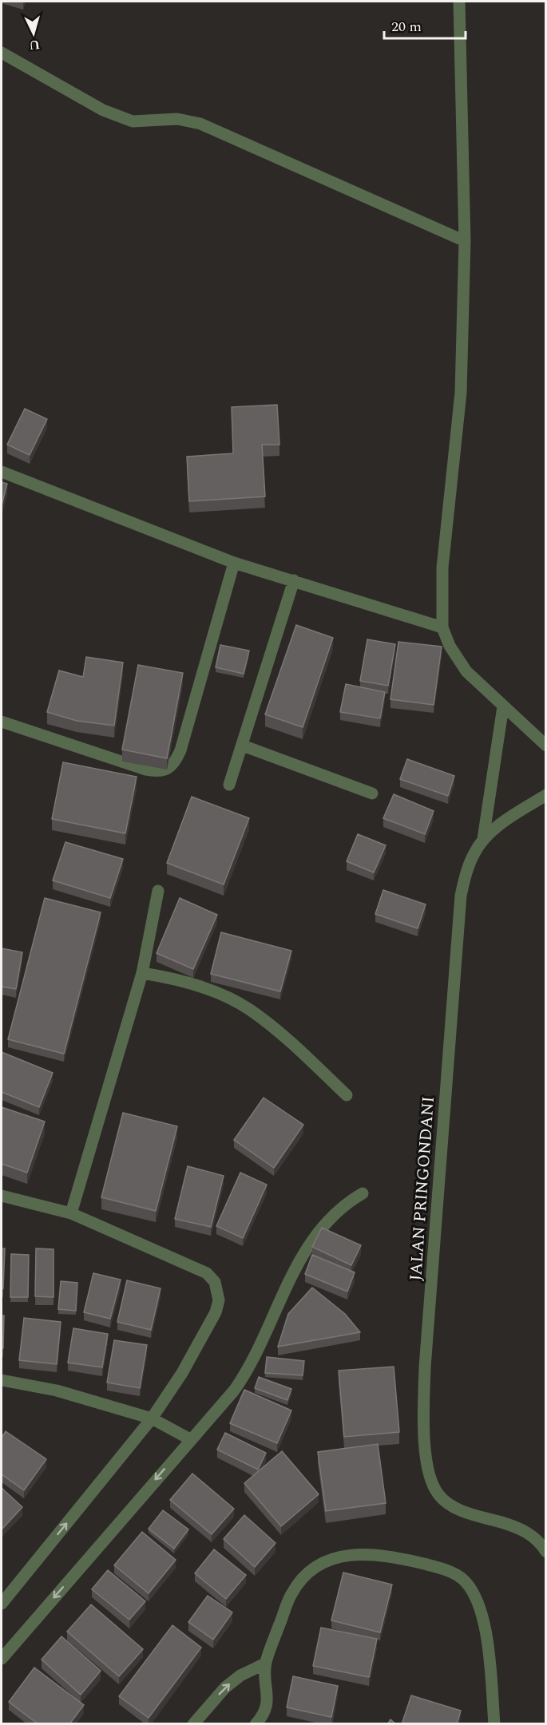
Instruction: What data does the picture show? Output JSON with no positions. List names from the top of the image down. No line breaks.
{"streets":{"street":["JALAN PRINGONDANI"]},"scale_bar":"20 m","north":"bottom"}
